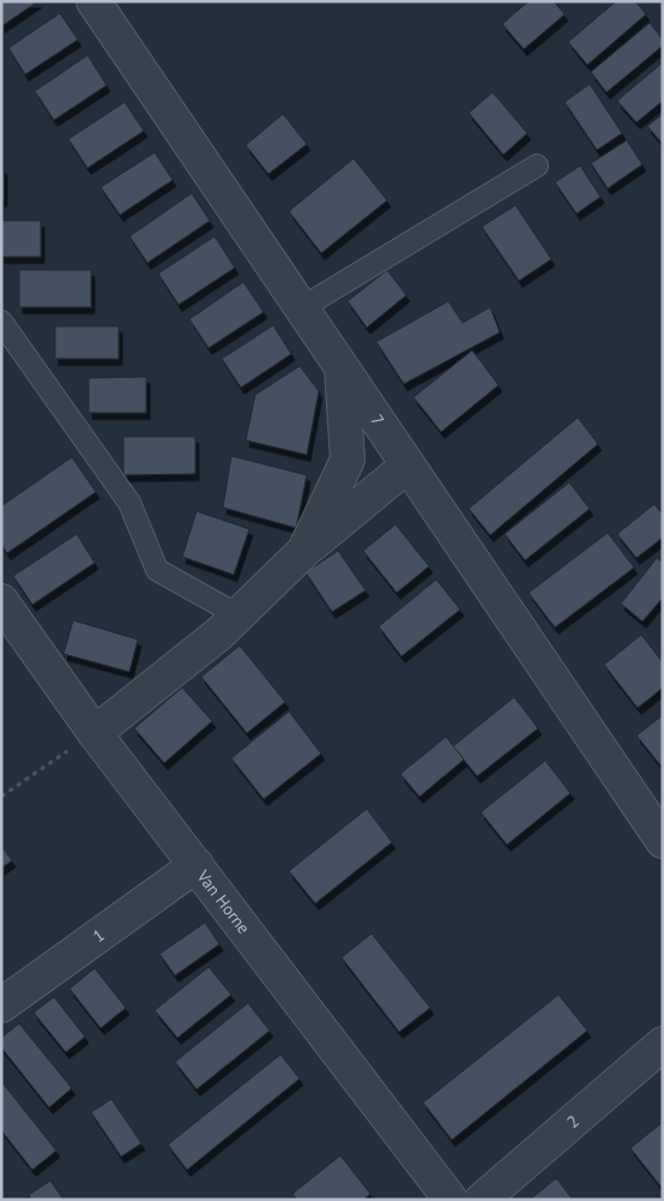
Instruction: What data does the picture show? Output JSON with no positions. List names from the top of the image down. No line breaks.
{"streets":{"street":["7","Van Horne","1","2"]},"crossings":[["Van Horne","1"]]}
